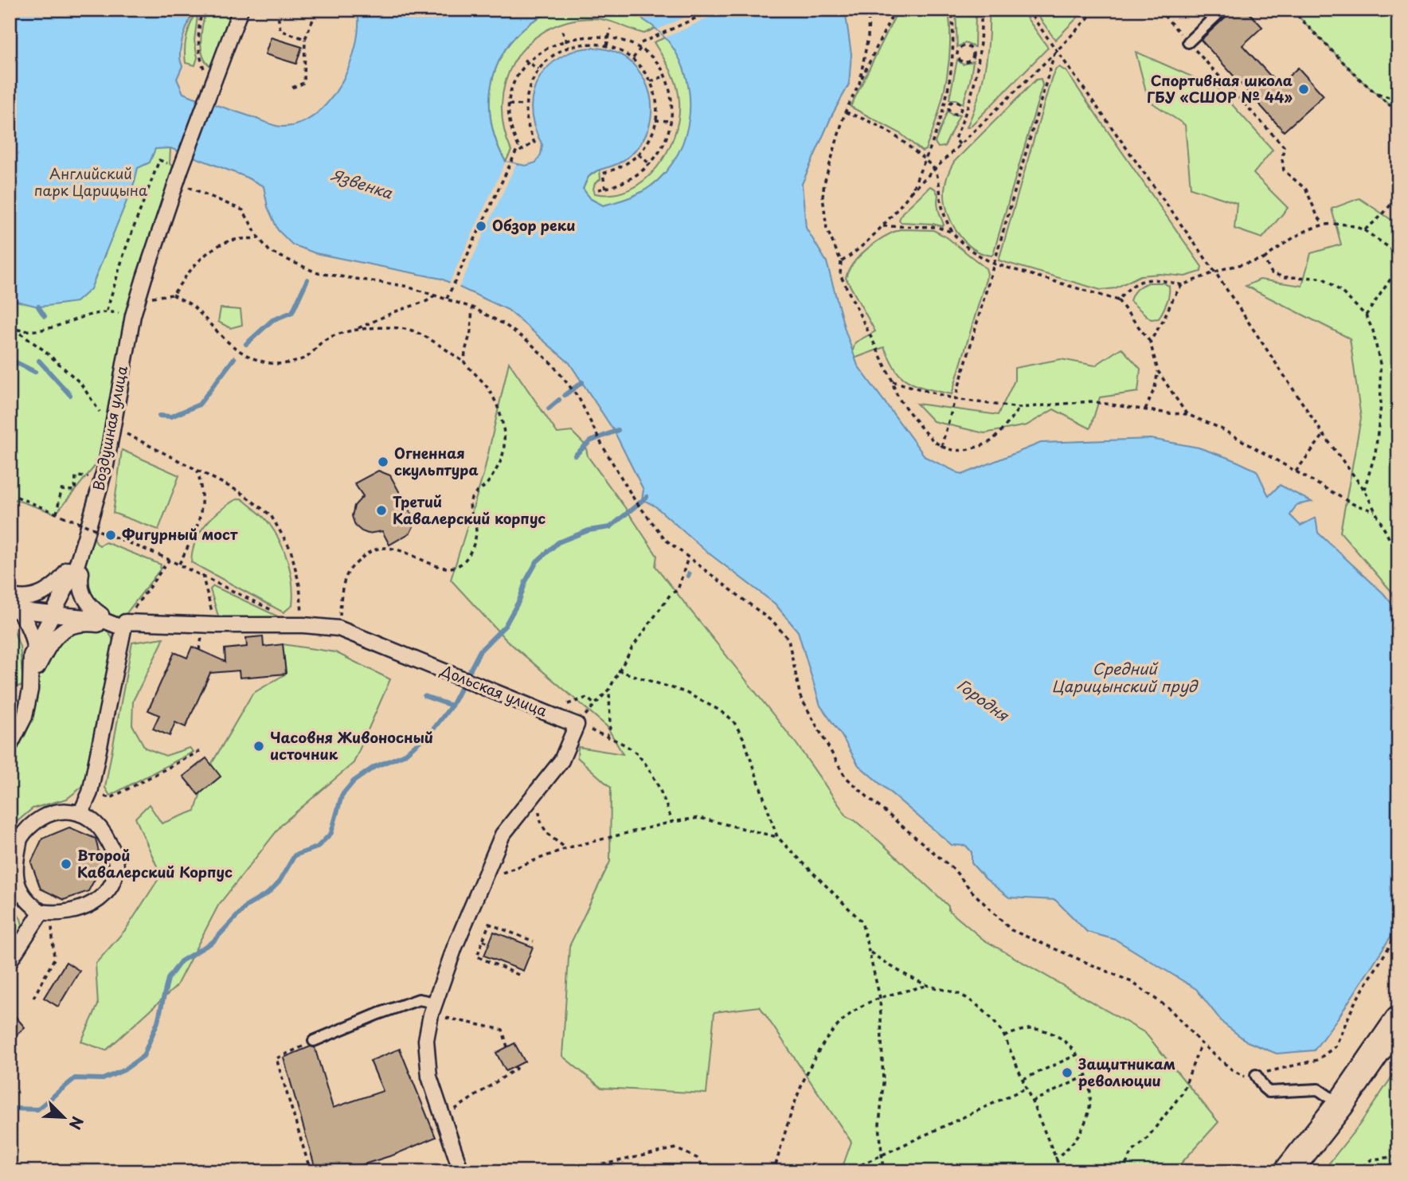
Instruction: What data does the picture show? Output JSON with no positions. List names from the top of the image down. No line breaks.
{"streets":{"street":["Воздушная улица","Дольская улица"]},"water":["Язвенка","Средний Царицынский пруд","Городня"],"parks":["Английский парк Царицына"],"places":["Спортивная школа ГБУ «СШОР № 44»","Обзор реки","Огненная скульптура","Третий Кавалерский корпус","Фигурный мост","Часовня Живоносный источник","Второй Кавалерский Корпус","Защитникам революции"],"north":"bottom right"}
